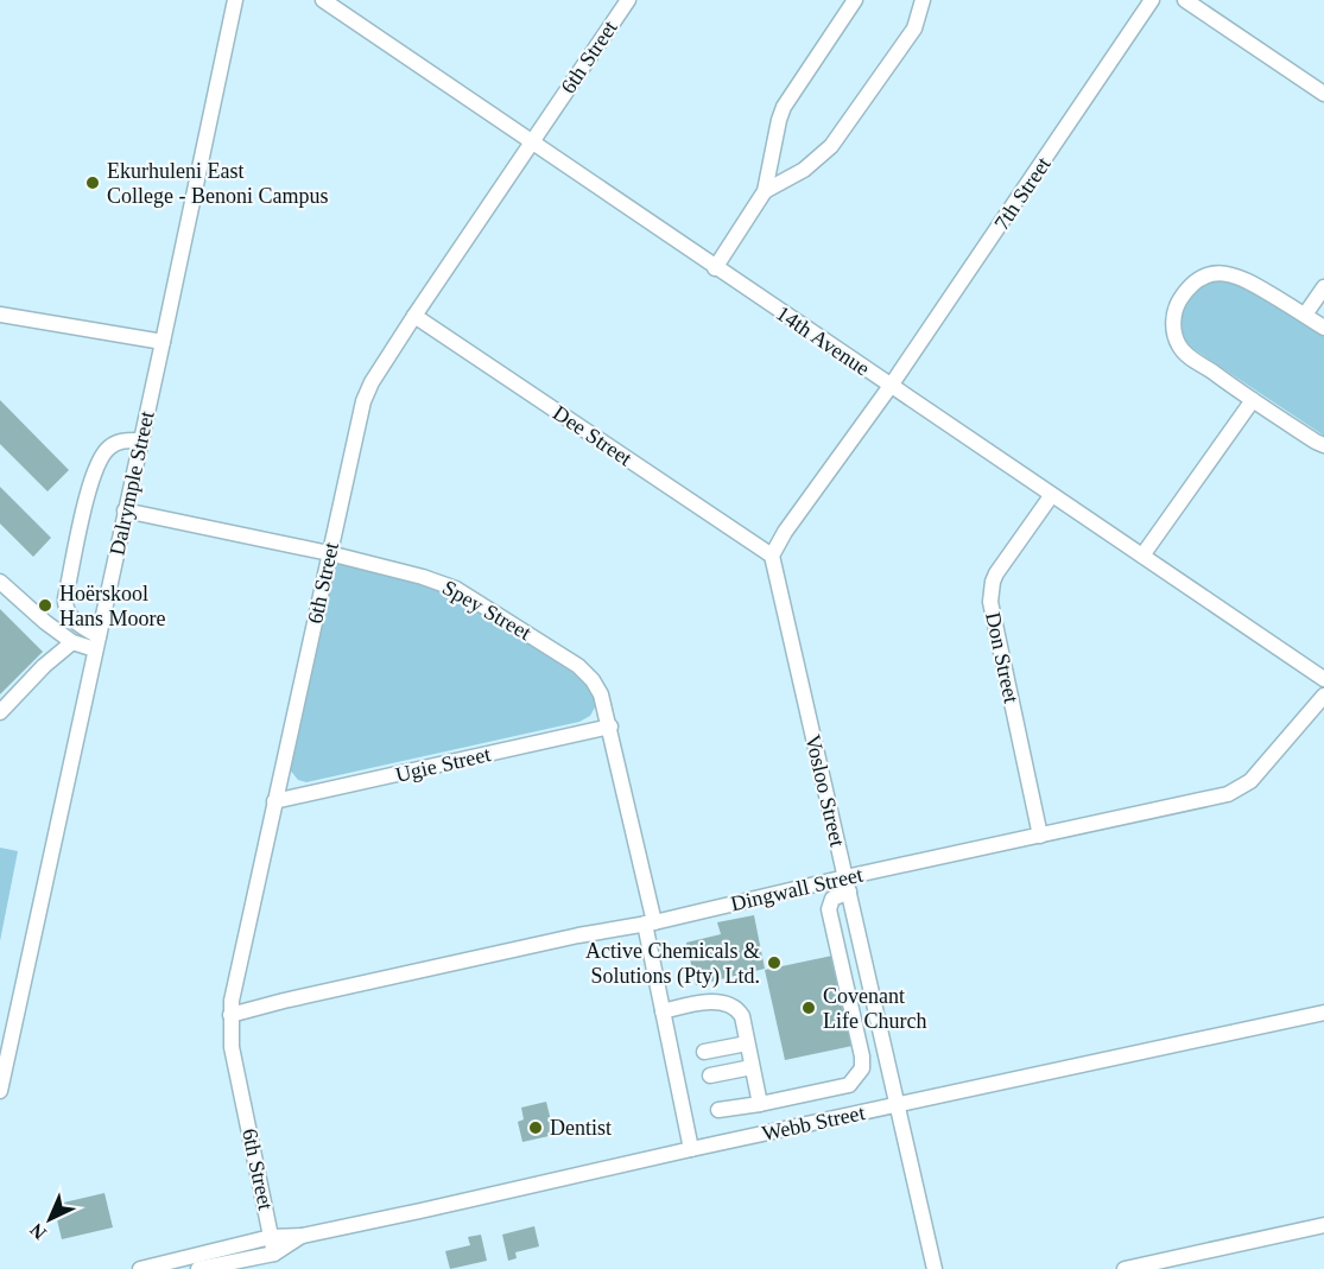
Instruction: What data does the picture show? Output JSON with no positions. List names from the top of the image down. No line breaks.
{"streets":{"street":["6th Street","7th Street","14th Avenue","Dee Street","Dalrymple Street","Spey Street","Don Street","Ugie Street","Vosloo Street","Dingwall Street","Webb Street"]},"crossings":[["6th Street","14th Avenue"],["6th Street","Dee Street"],["6th Street","Spey Street"],["6th Street","Ugie Street"],["6th Street","Dingwall Street"],["6th Street","Webb Street"],["7th Street","14th Avenue"],["14th Avenue","Don Street"],["Dee Street","Vosloo Street"],["Dalrymple Street","Spey Street"],["Spey Street","Ugie Street"],["Spey Street","Dingwall Street"],["Spey Street","Webb Street"],["Don Street","Dingwall Street"],["Vosloo Street","Dingwall Street"],["Vosloo Street","Webb Street"]],"places":["Ekurhuleni East College - Benoni Campus","Hoërskool Hans Moore","Active Chemicals & Solutions (Pty) Ltd.","Covenant Life Church","Dentist"],"north":"bottom left"}
